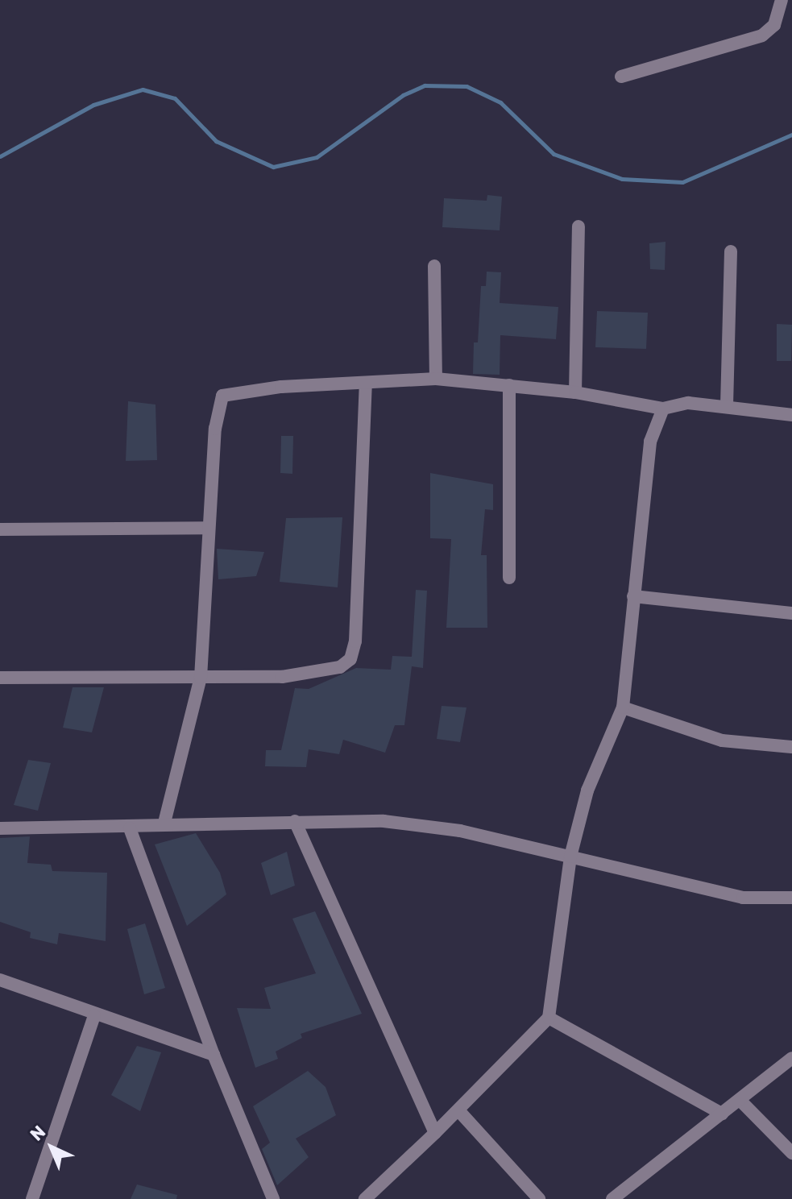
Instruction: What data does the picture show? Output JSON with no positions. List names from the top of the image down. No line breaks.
{"north":"top left"}
